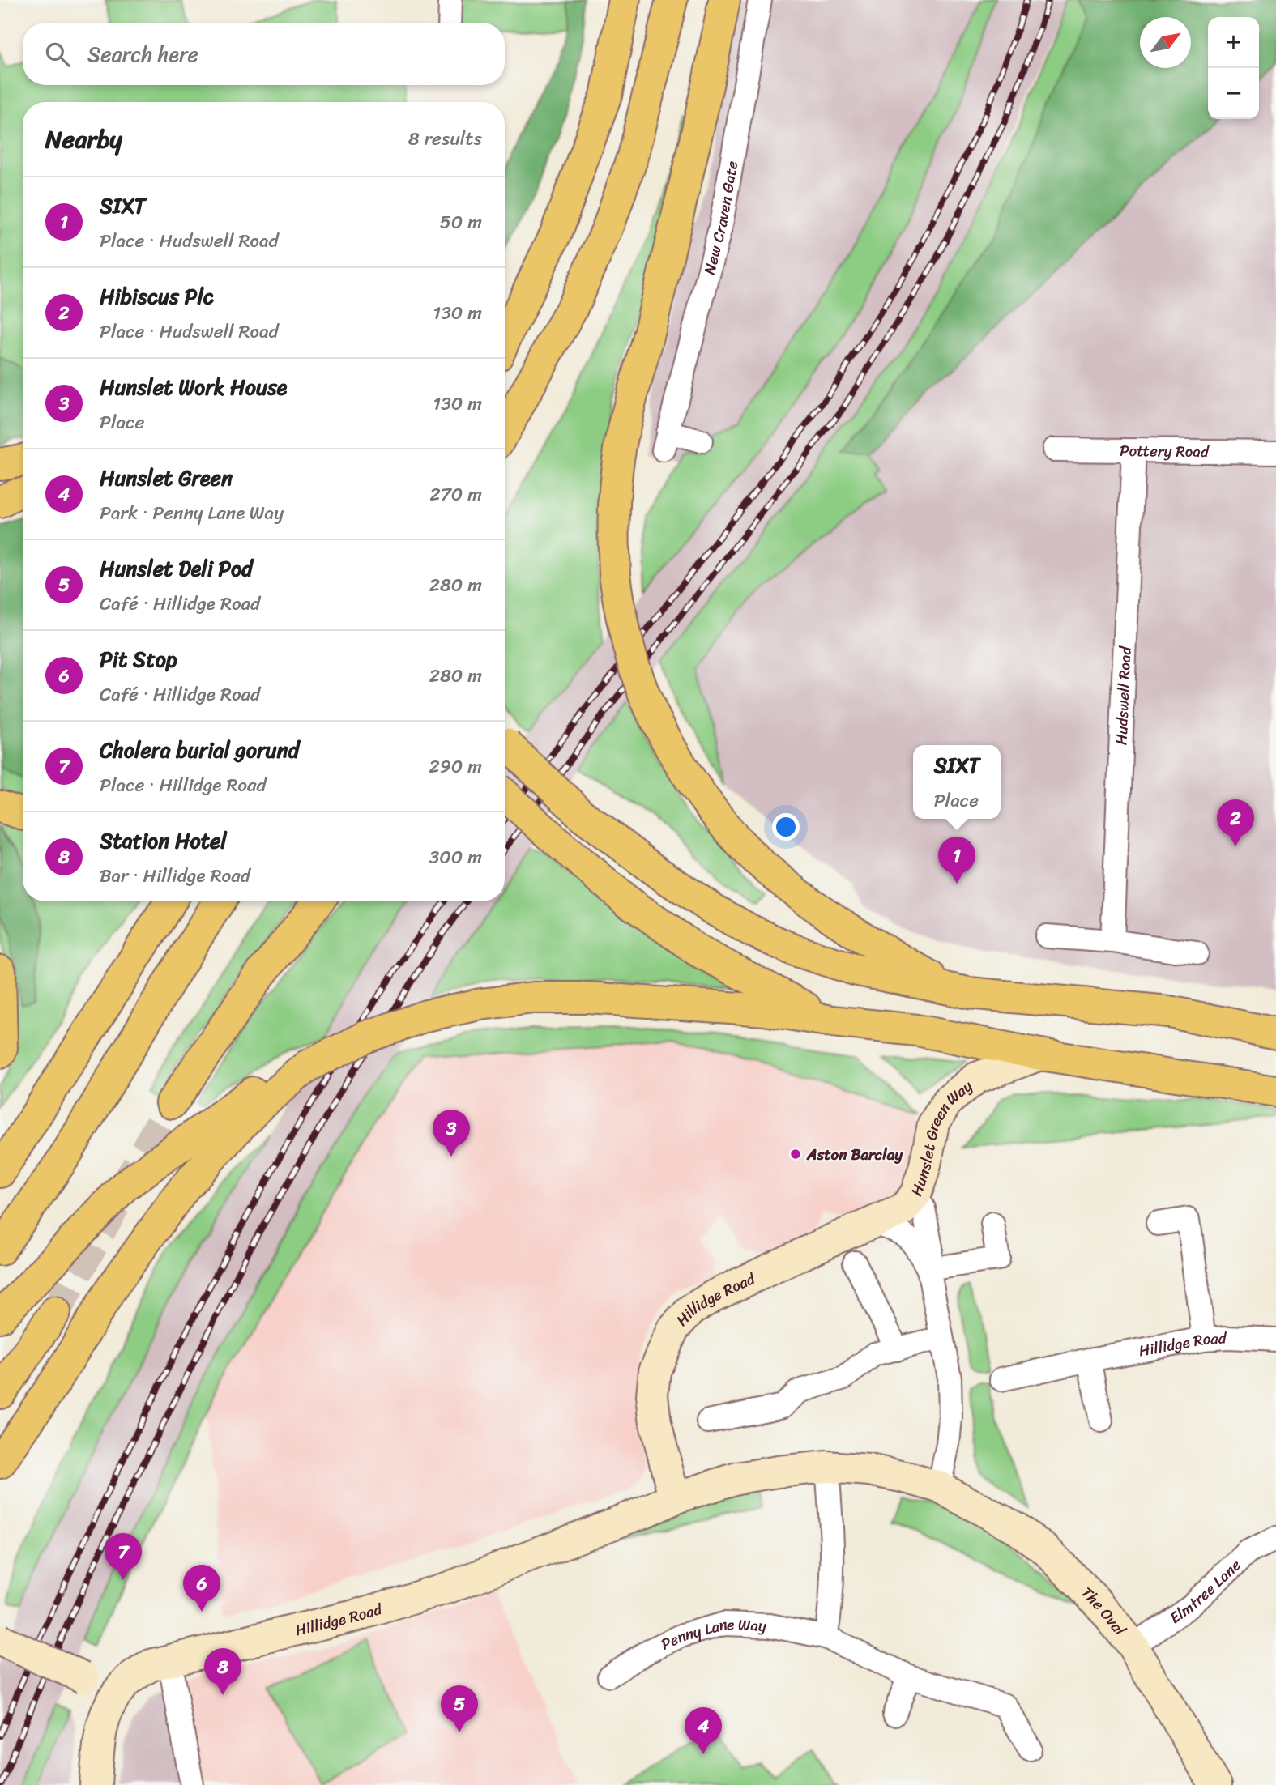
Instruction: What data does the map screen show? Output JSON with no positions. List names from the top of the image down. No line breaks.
{"streets":{"street":["New Craven Gate","Pottery Road","Hudswell Road","Hunslet Green Way","Hillidge Road","Elmtree Lane","The Oval","Penny Lane Way"]},"crossings":[["Pottery Road","Hudswell Road"],["Hunslet Green Way","Hillidge Road"],["Hunslet Green Way","The Oval"],["Hillidge Road","The Oval"],["Elmtree Lane","The Oval"]],"places":["Aston Barclay"],"north":"top right","page":{"map_buttons":["+","−"],"search":"Search here","heading":["Nearby","8 results"],"list":[{"mark":"1","name":"SIXT","note":"Place · Hudswell Road","value":"50 m"},{"mark":"2","name":"Hibiscus Plc","note":"Place · Hudswell Road","value":"130 m"},{"mark":"3","name":"Hunslet Work House","note":"Place","value":"130 m"},{"mark":"4","name":"Hunslet Green","note":"Park · Penny Lane Way","value":"270 m"},{"mark":"5","name":"Hunslet Deli Pod","note":"Café · Hillidge Road","value":"280 m"},{"mark":"6","name":"Pit Stop","note":"Café · Hillidge Road","value":"280 m"},{"mark":"7","name":"Cholera burial gorund","note":"Place · Hillidge Road","value":"290 m"},{"mark":"8","name":"Station Hotel","note":"Bar · Hillidge Road","value":"300 m"}],"popup":["SIXT","Place"],"pins":["2","1","3","7","6","8","5","4"]}}
